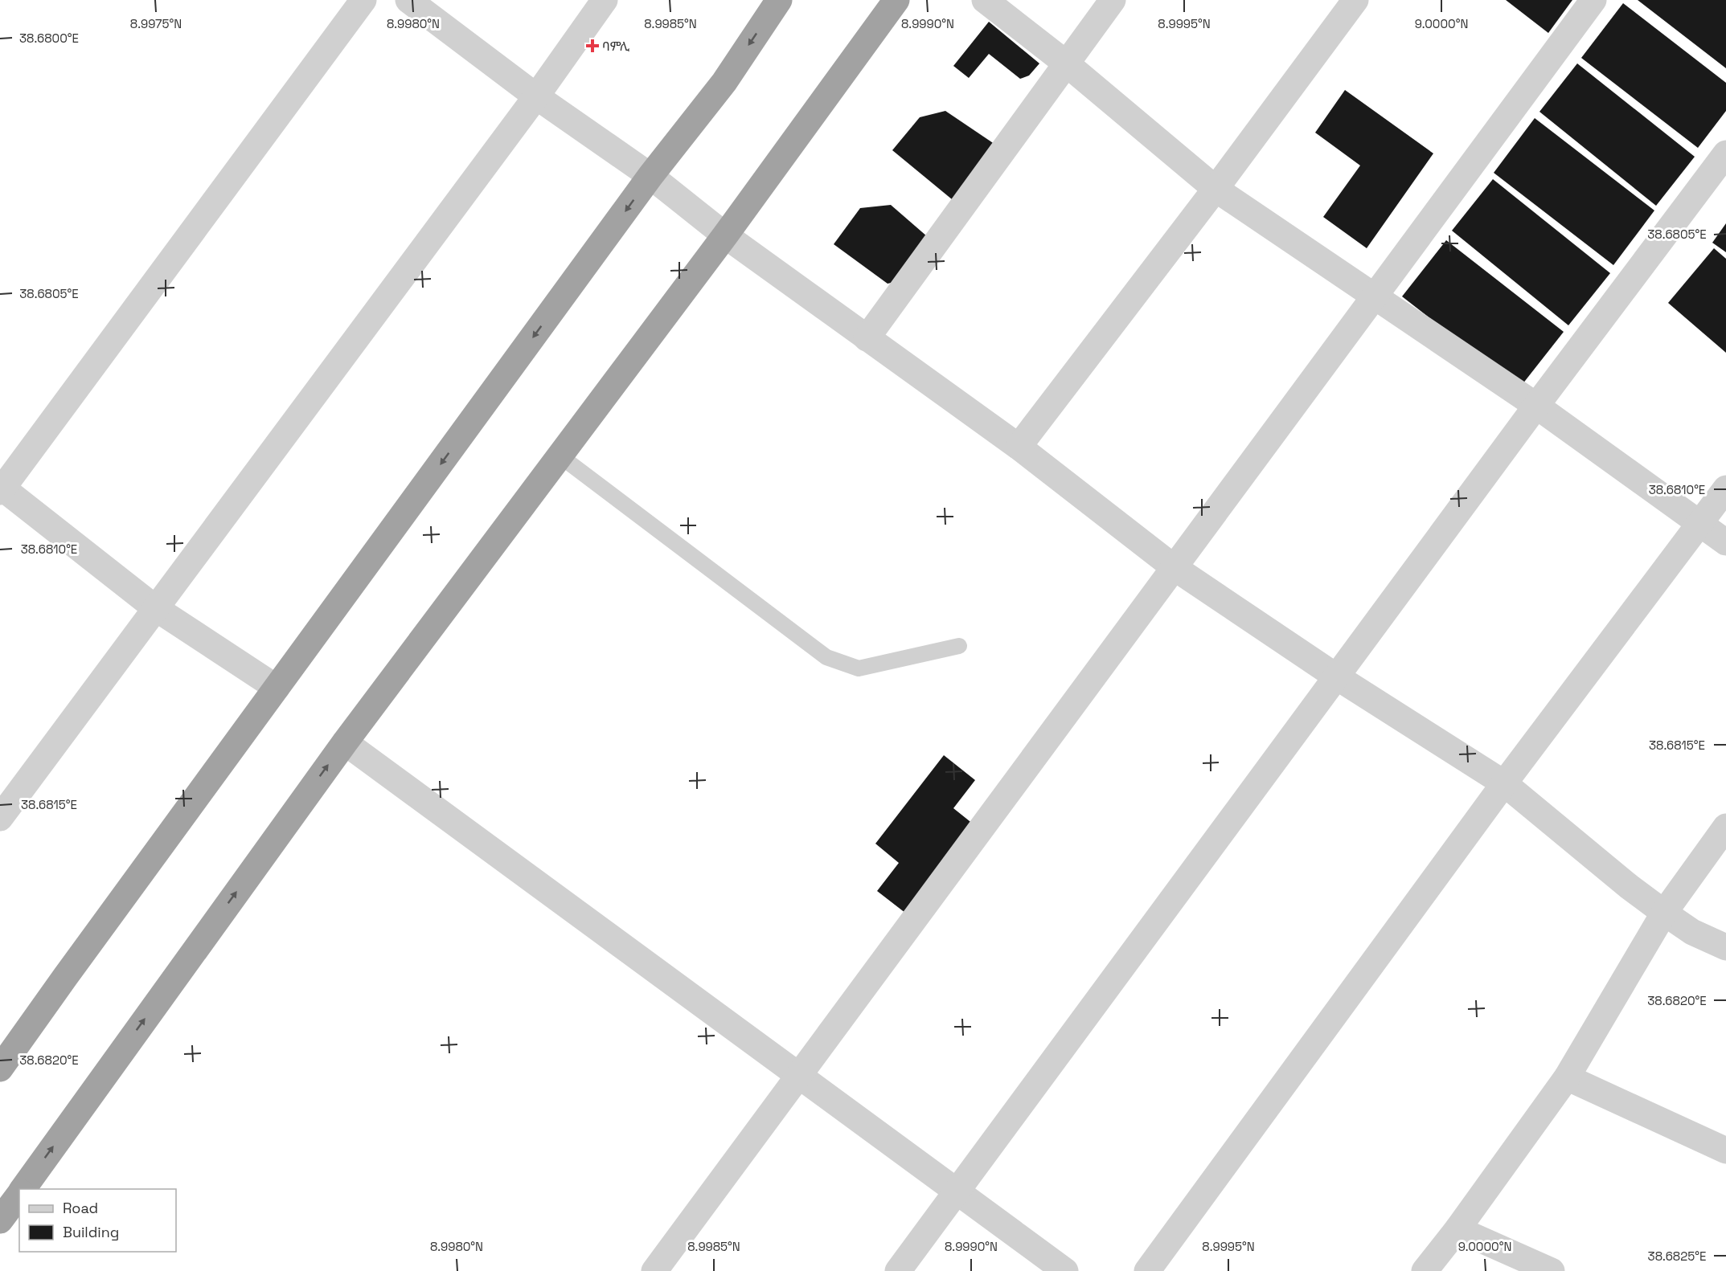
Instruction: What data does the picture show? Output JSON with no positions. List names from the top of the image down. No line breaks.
{"places":{"health":["ባምሊ"]},"legend":["Road","Building"],"coordinates":["8.9975°N","8.9980°N","8.9985°N","8.9990°N","8.9995°N","9.0000°N","38.6800°E","38.6805°E","38.6810°E","38.6815°E","38.6820°E","38.6825°E"]}
